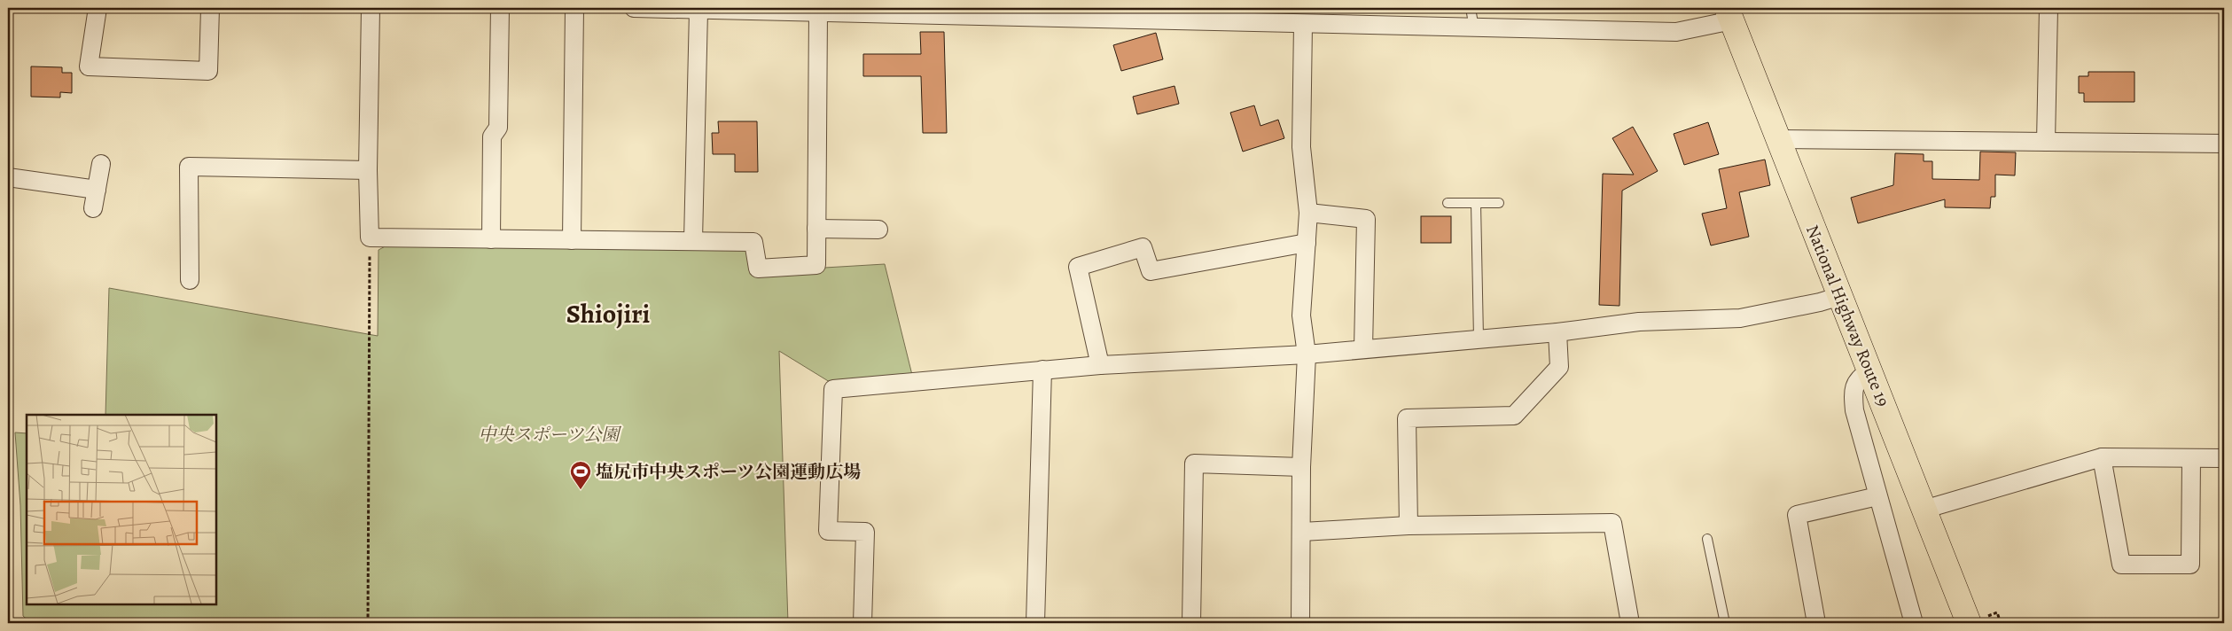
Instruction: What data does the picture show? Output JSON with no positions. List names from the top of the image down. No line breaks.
{"streets":{"highway":["National Highway Route 19"]},"districts":["Shiojiri"],"parks":["中央スポーツ公園"],"places":{"sports":["塩尻市中央スポーツ公園運動広場"]}}
